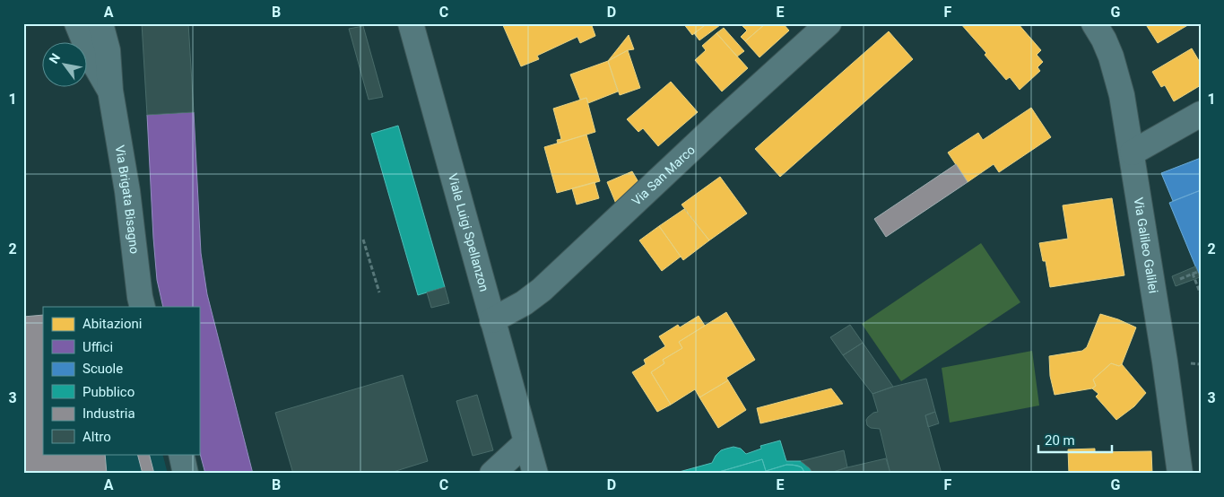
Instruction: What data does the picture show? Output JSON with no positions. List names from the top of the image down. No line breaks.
{"streets":{"street":["Via San Marco","Via Brigata Bisagno","Viale Luigi Spellanzon","Via Galileo Galilei"]},"crossings":[["Via San Marco","Viale Luigi Spellanzon"]],"legend":["Abitazioni","Uffici","Scuole","Pubblico","Industria","Altro"],"scale_bar":"20 m","north":"top left","grid":{"columns":["A","B","C","D","E","F","G"],"rows":["1","2","3"]}}
